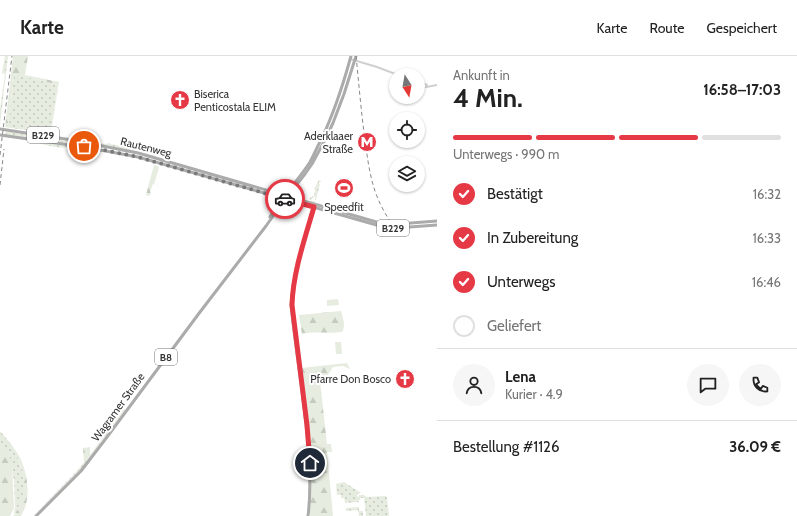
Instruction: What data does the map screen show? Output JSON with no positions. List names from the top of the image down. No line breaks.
{"streets":{"main road":["B229","Rautenweg","B8","Wagramer Straße"]},"crossings":[["B229","Rautenweg"],["B229","Wagramer Straße"],["Rautenweg","Wagramer Straße"]],"places":{"church":["Biserica Penticostala ELIM","Pfarre Don Bosco"],"metro station":["Aderklaaer Straße"],"sports":["Speedfit"]},"north":"bottom","page":{"header":"Karte","nav":["Karte","Route","Gespeichert"],"heading":["4 Min.","Ankunft in","16:58–17:03"],"panel":["Lena","Kurier · 4.9","Bestellung #1126","36.09 €"],"bar":"Unterwegs · 990 m","list":[["Bestätigt","16:32"],["In Zubereitung","16:33"],["Unterwegs","16:46"],"Geliefert"]}}
